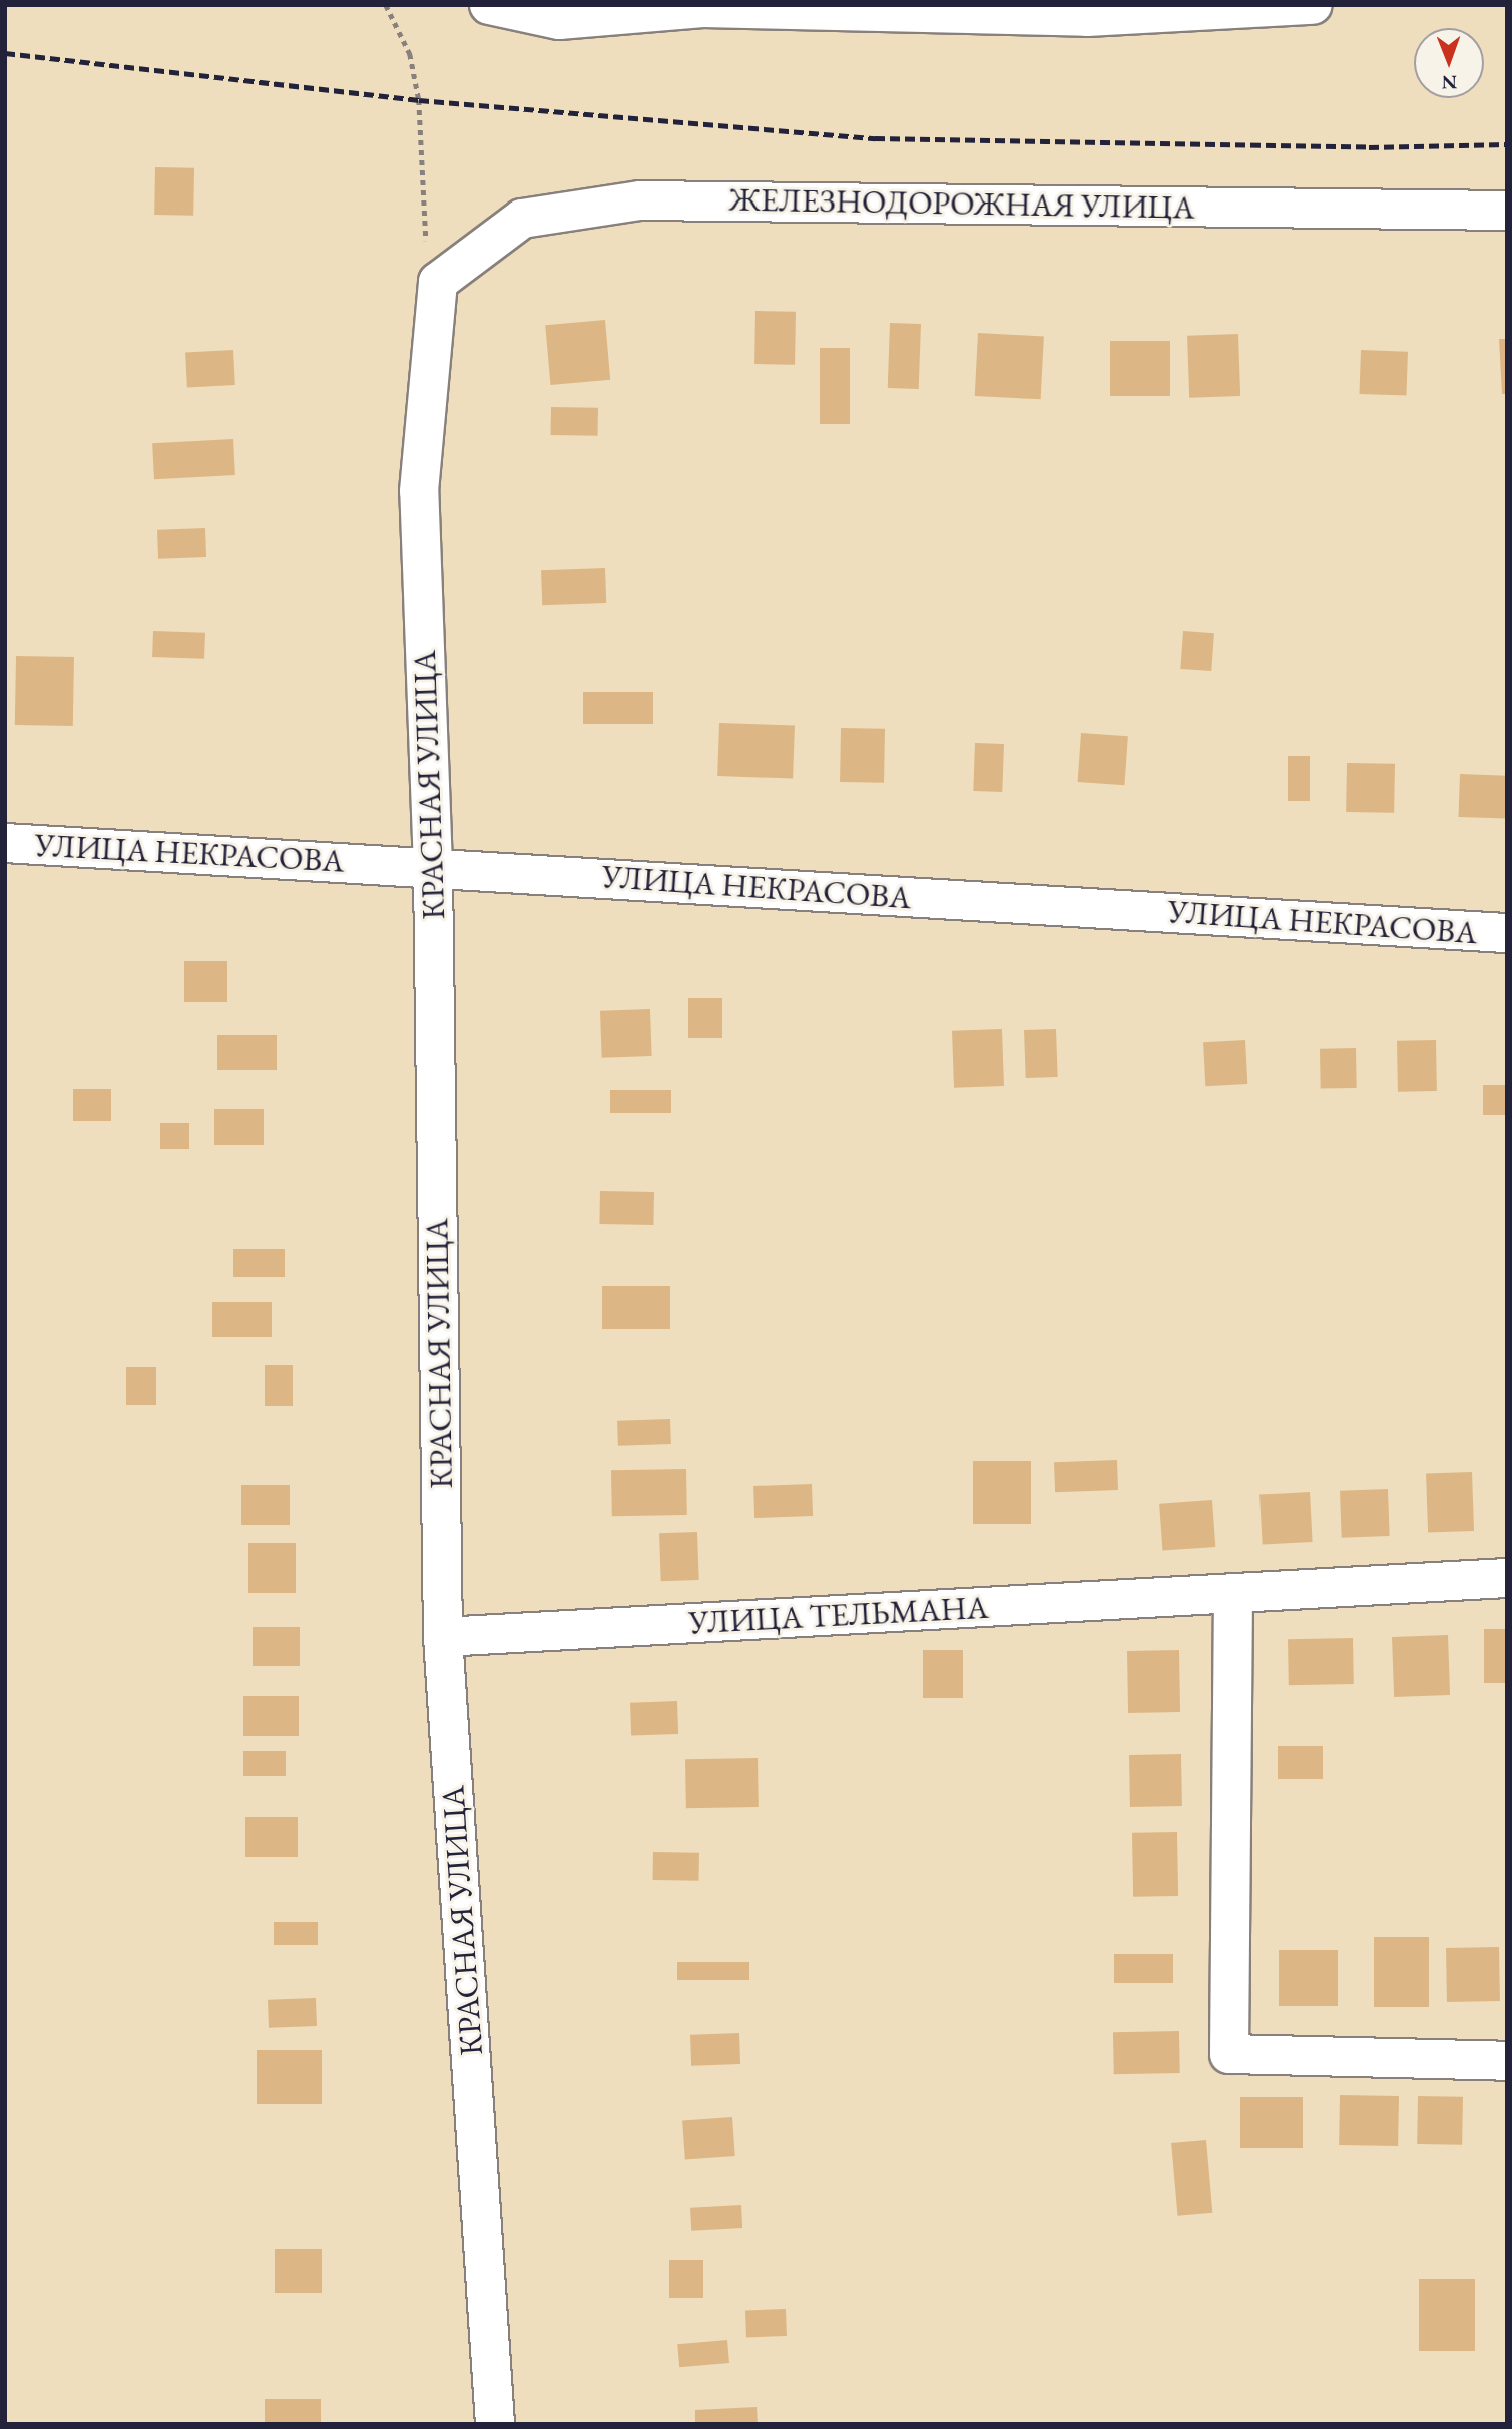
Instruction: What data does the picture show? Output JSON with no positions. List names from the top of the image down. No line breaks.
{"streets":{"street":["ЖЕЛЕЗНОДОРОЖНАЯ УЛИЦА","КРАСНАЯ УЛИЦА","УЛИЦА НЕКРАСОВА","УЛИЦА ТЕЛЬМАНА"]},"crossings":[["ЖЕЛЕЗНОДОРОЖНАЯ УЛИЦА","КРАСНАЯ УЛИЦА"],["КРАСНАЯ УЛИЦА","УЛИЦА НЕКРАСОВА"],["КРАСНАЯ УЛИЦА","УЛИЦА ТЕЛЬМАНА"]],"north":"bottom"}
